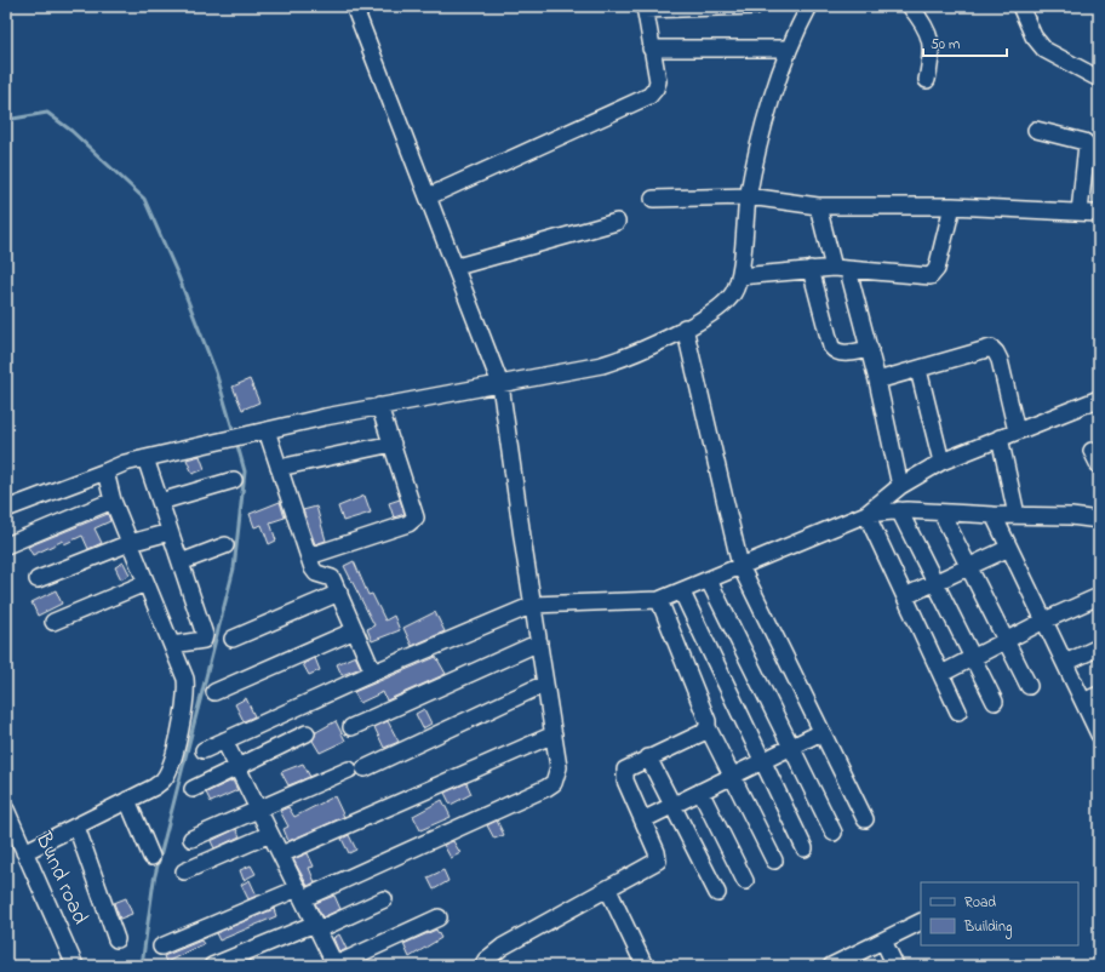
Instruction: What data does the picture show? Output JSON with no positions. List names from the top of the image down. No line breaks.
{"streets":{"street":["Bund road"]},"legend":["Road","Building"],"scale_bar":"50 m"}
